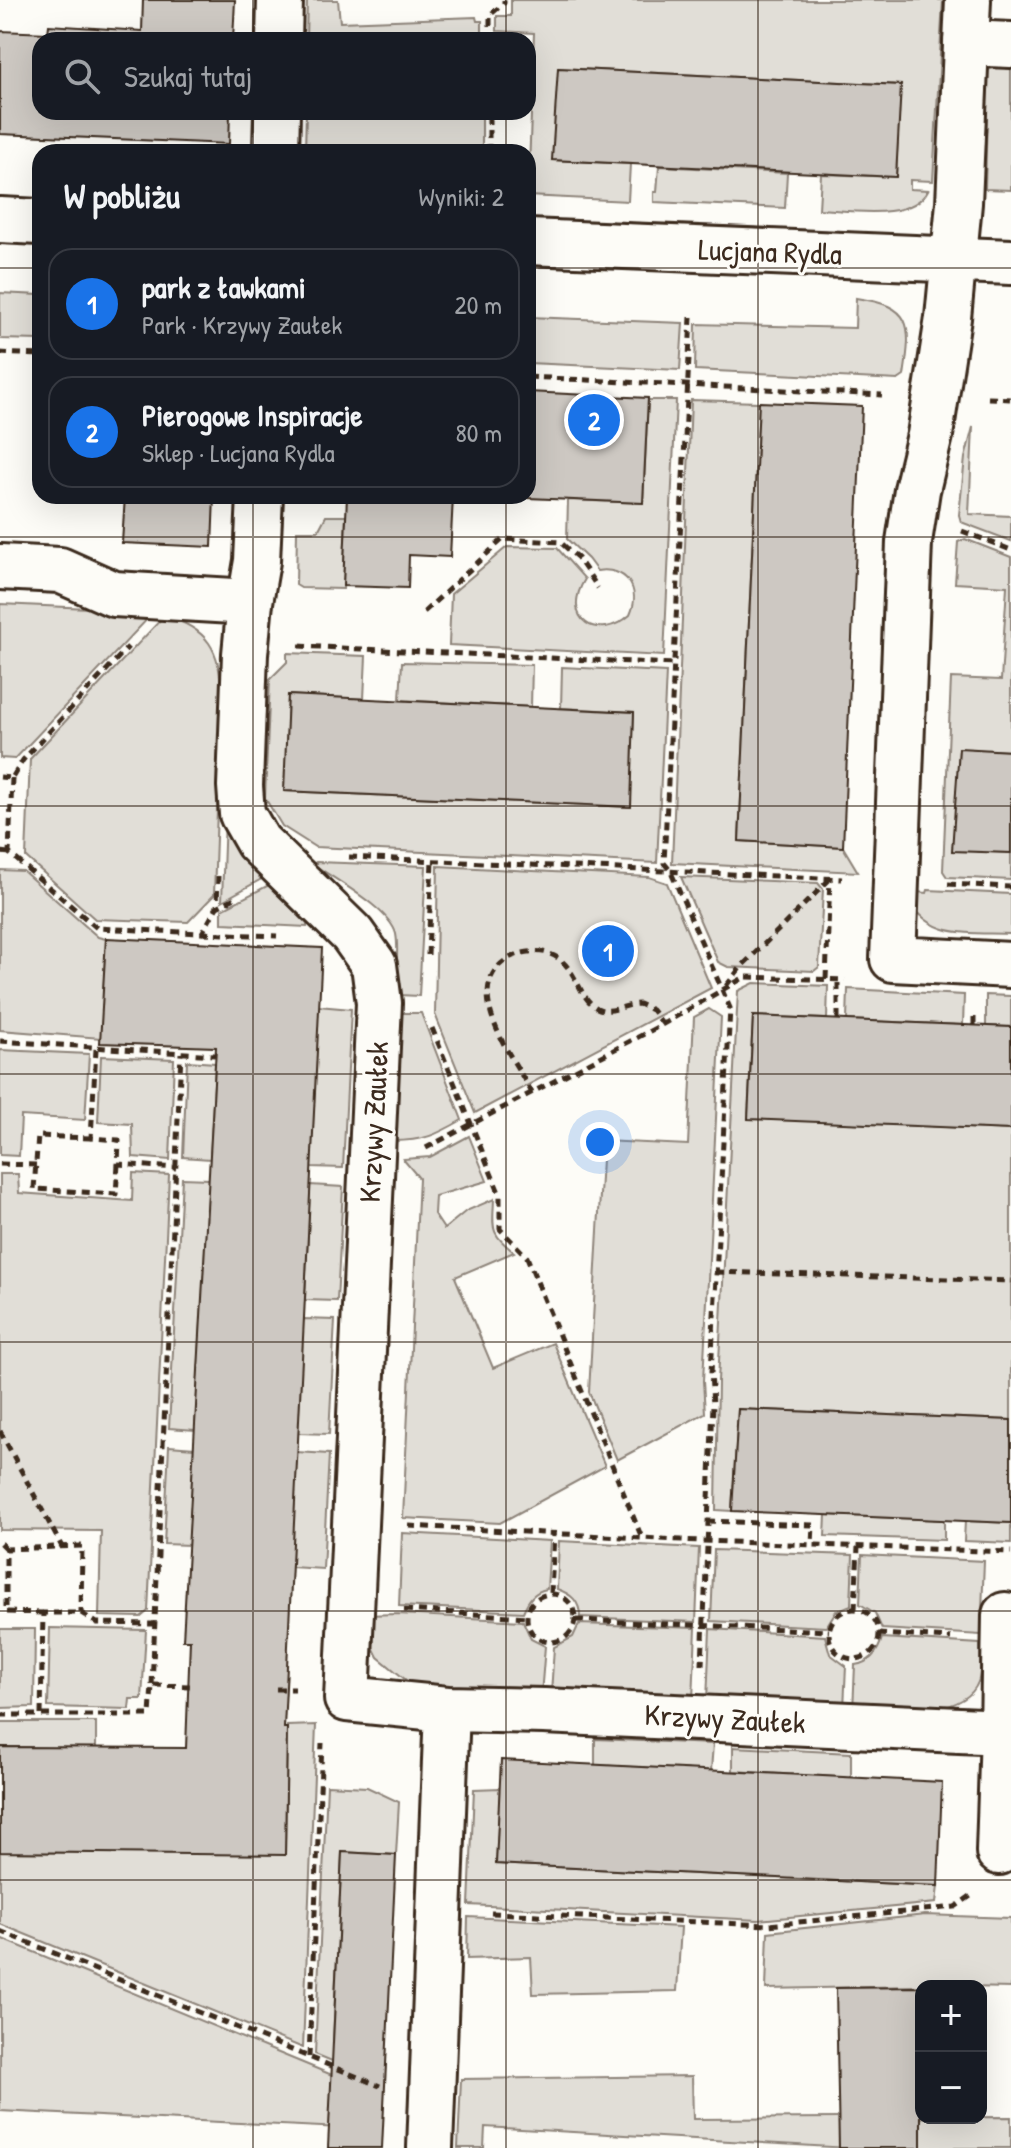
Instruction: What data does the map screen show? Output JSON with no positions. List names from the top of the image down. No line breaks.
{"streets":{"street":["Lucjana Rydla","Krzywy Zaułek"]},"page":{"search":"Szukaj tutaj","heading":["W pobliżu","Wyniki: 2"],"list":[{"mark":"1","name":"park z ławkami","note":"Park · Krzywy Zaułek","value":"20 m"},{"mark":"2","name":"Pierogowe Inspiracje","note":"Sklep · Lucjana Rydla","value":"80 m"}],"pins":["2","1"],"map_buttons":["+","−"]}}
